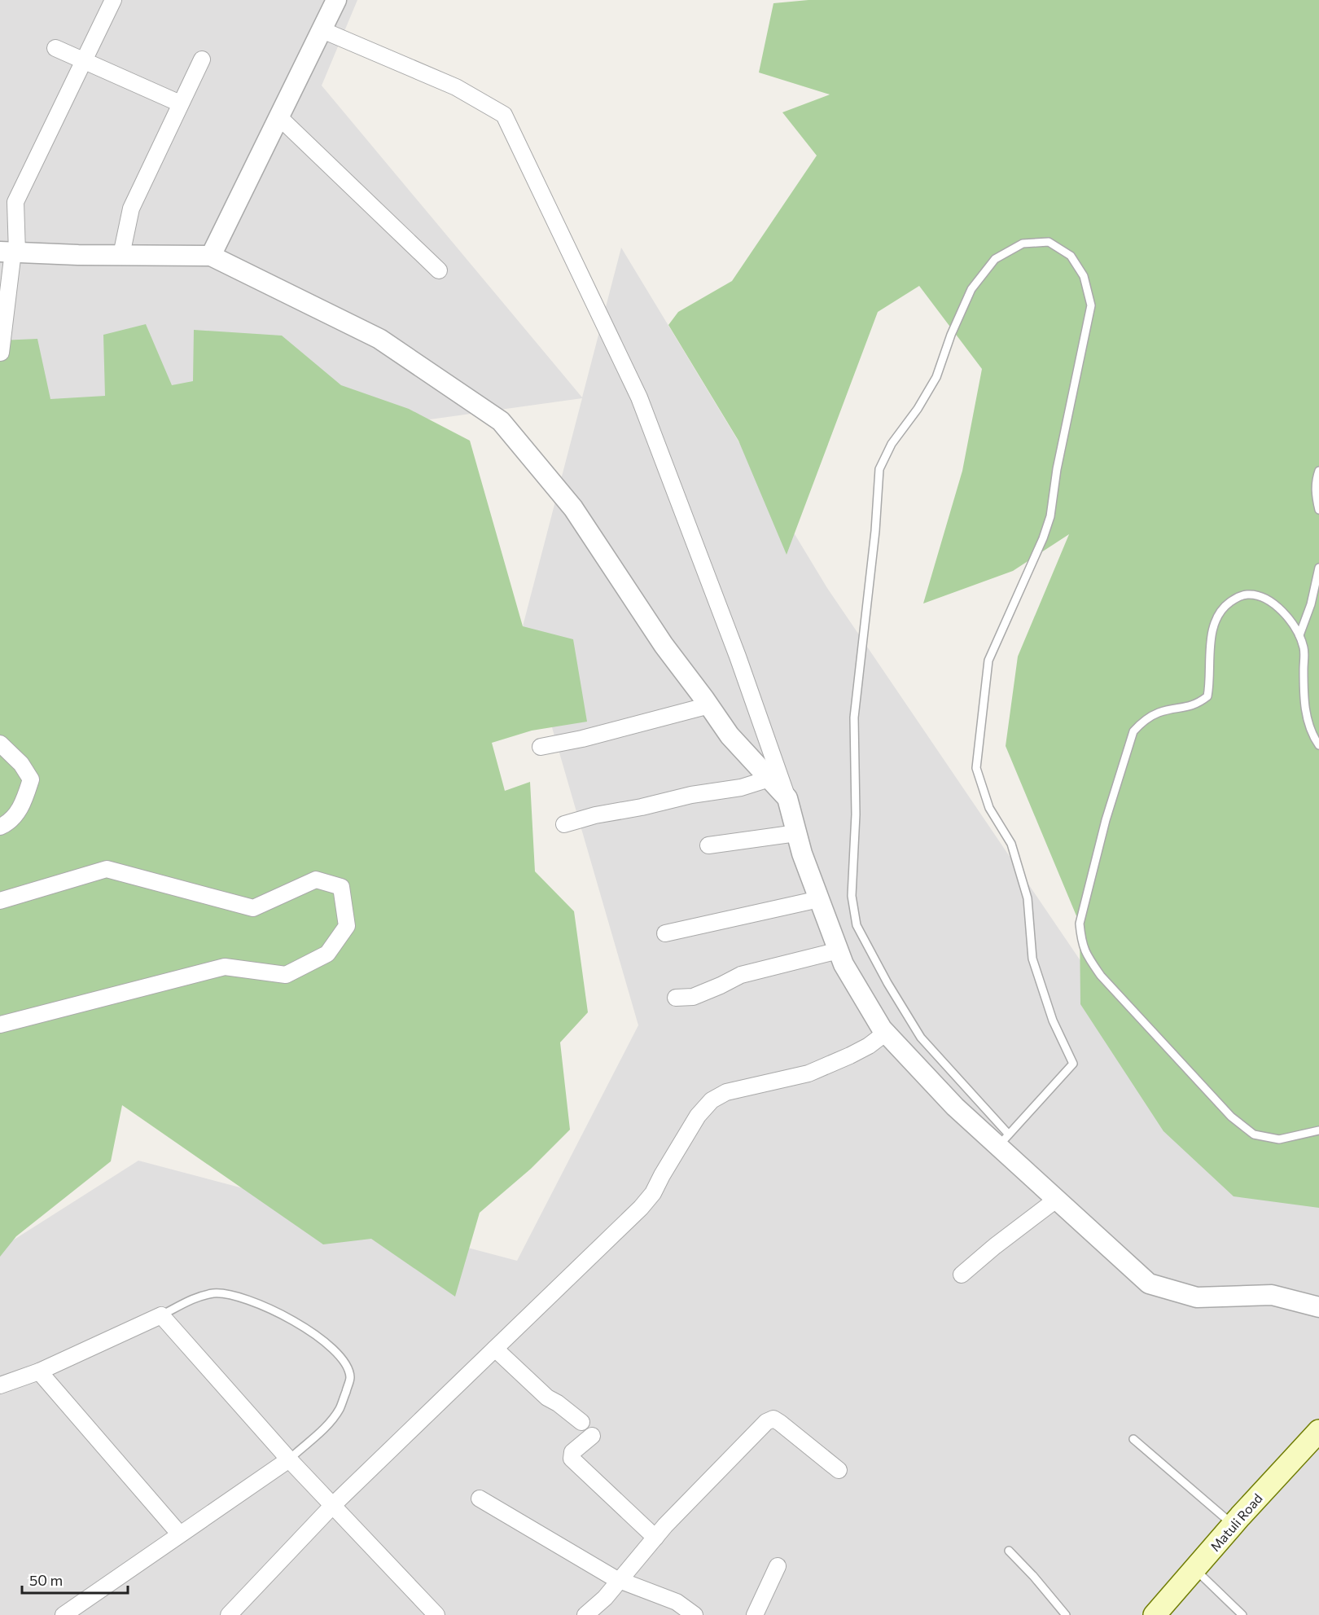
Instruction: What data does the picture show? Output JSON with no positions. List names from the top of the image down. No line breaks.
{"streets":{"main road":["Matuli Road"]},"scale_bar":"50 m"}
